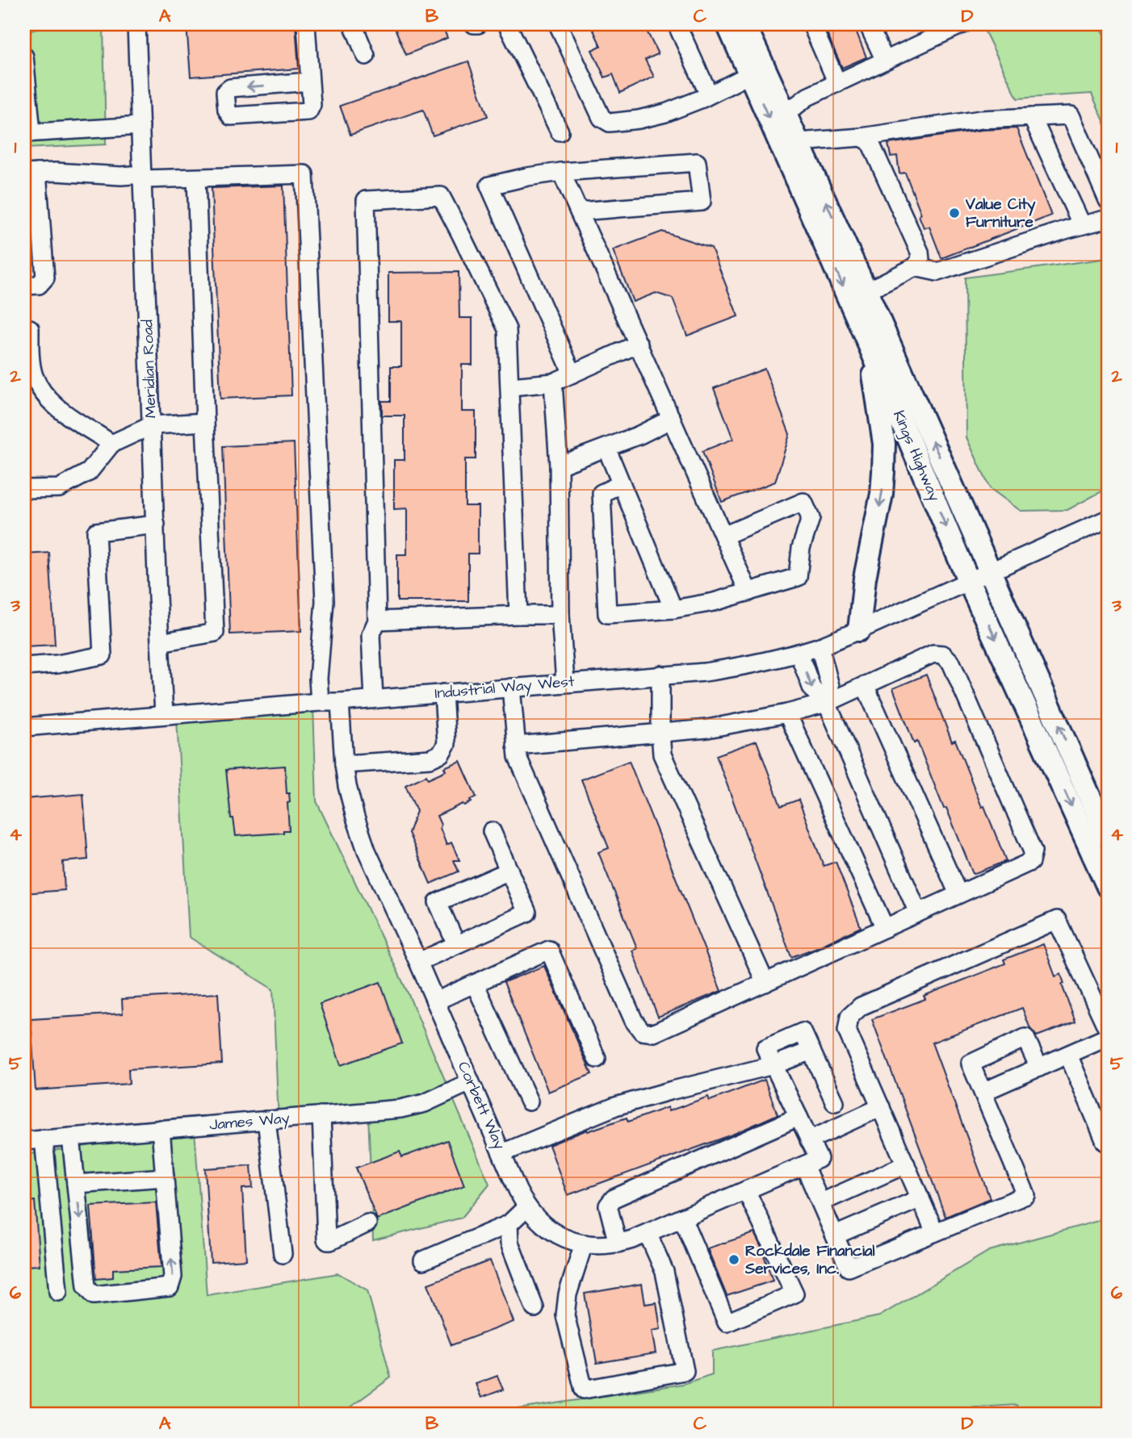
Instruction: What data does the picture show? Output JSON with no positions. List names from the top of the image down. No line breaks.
{"streets":{"main road":["Kings Highway"],"street":["Meridian Road","Industrial Way West","Corbett Way","James Way"]},"crossings":[["Meridian Road","Industrial Way West"],["Kings Highway","Industrial Way West"],["Industrial Way West","Corbett Way"],["Corbett Way","James Way"]],"places":["Value City Furniture","Rockdale Financial Services, Inc."],"grid":{"columns":["A","B","C","D"],"rows":["1","2","3","4","5","6"]}}
